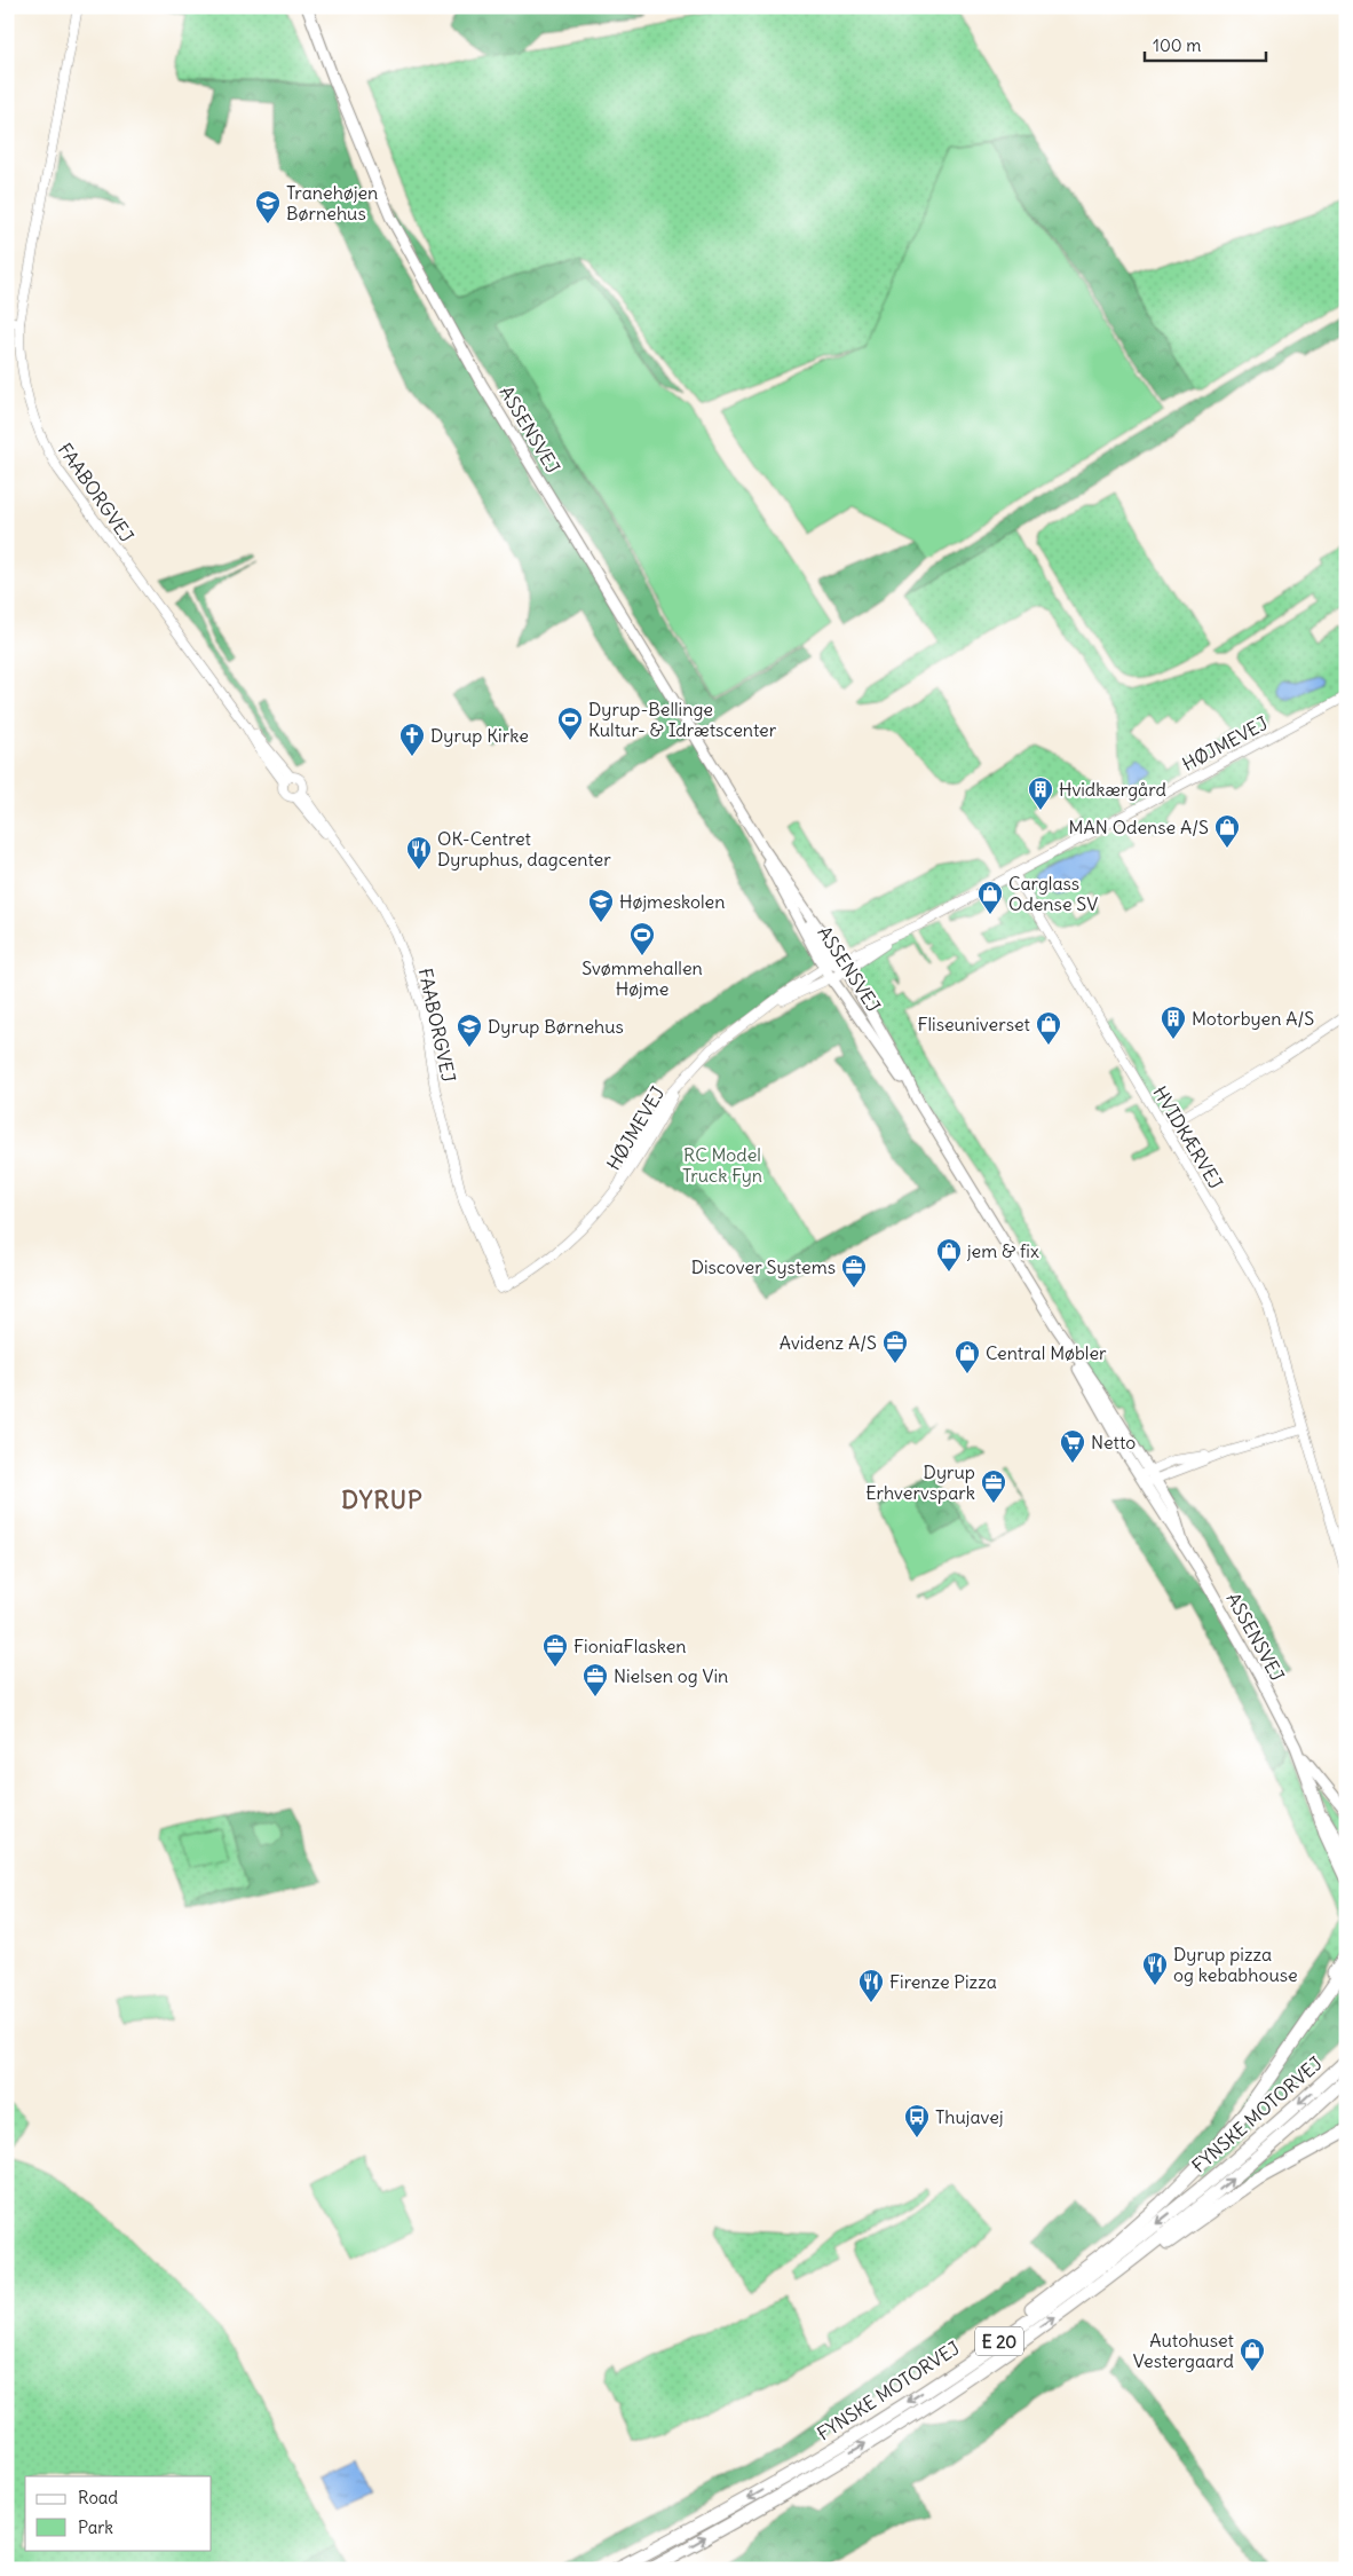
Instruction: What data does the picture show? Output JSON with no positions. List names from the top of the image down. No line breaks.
{"streets":{"highway":["FYNSKE MOTORVEJ","E 20"],"main road":["ASSENSVEJ"],"street":["FAABORGVEJ","HØJMEVEJ","HVIDKÆRVEJ"]},"crossings":[["ASSENSVEJ","HØJMEVEJ"],["FAABORGVEJ","HØJMEVEJ"],["HØJMEVEJ","HVIDKÆRVEJ"]],"districts":["DYRUP"],"parks":["RC Model Truck Fyn"],"places":{"school or university":["Tranehøjen Børnehus","Højmeskolen","Dyrup Børnehus"],"sports":["Dyrup-Bellinge Kultur- & Idrætscenter","Svømmehallen Højme"],"church":["Dyrup Kirke"],"building":["Hvidkærgård","Motorbyen A/S"],"shop":["MAN Odense A/S","Carglass Odense SV","Fliseuniverset","jem & fix","Central Møbler","Autohuset Vestergaard"],"restaurant":["OK-Centret Dyruphus, dagcenter","Dyrup pizza og kebabhouse","Firenze Pizza"],"office":["Discover Systems","Avidenz A/S","Dyrup Erhvervspark","FioniaFlasken","Nielsen og Vin"],"supermarket":["Netto"],"bus stop":["Thujavej"]},"legend":["Road","Park"],"scale_bar":"100 m"}
